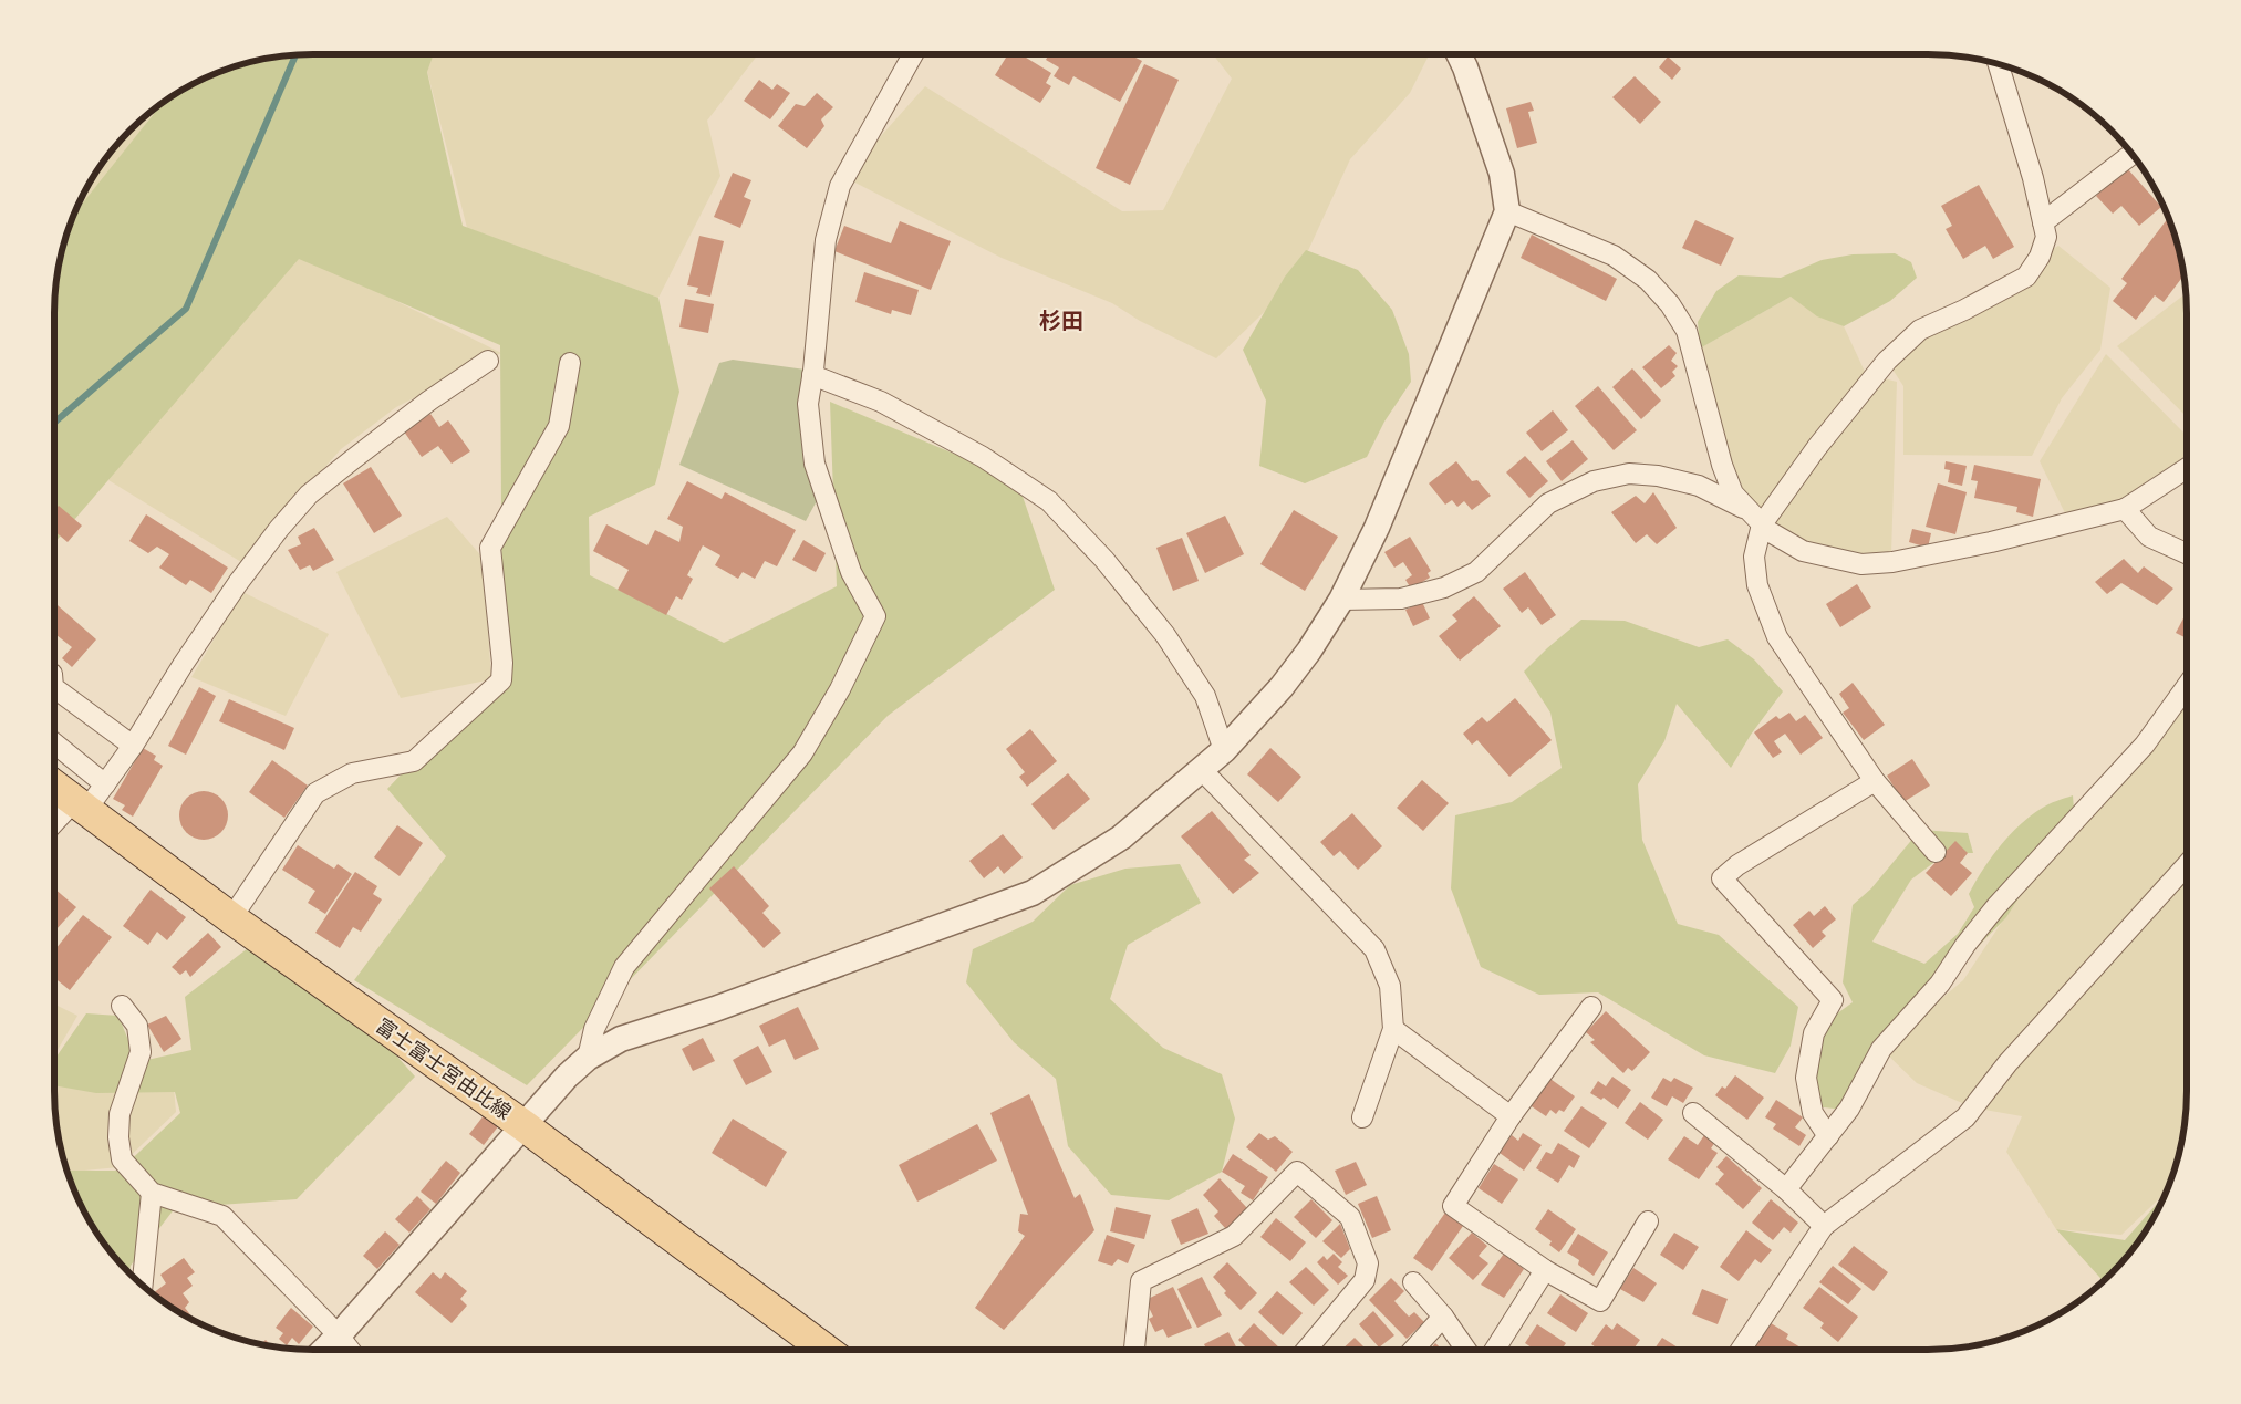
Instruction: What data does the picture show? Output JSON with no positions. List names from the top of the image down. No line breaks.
{"streets":{"main road":["富士富士宮由比線"]},"districts":["杉田"]}
